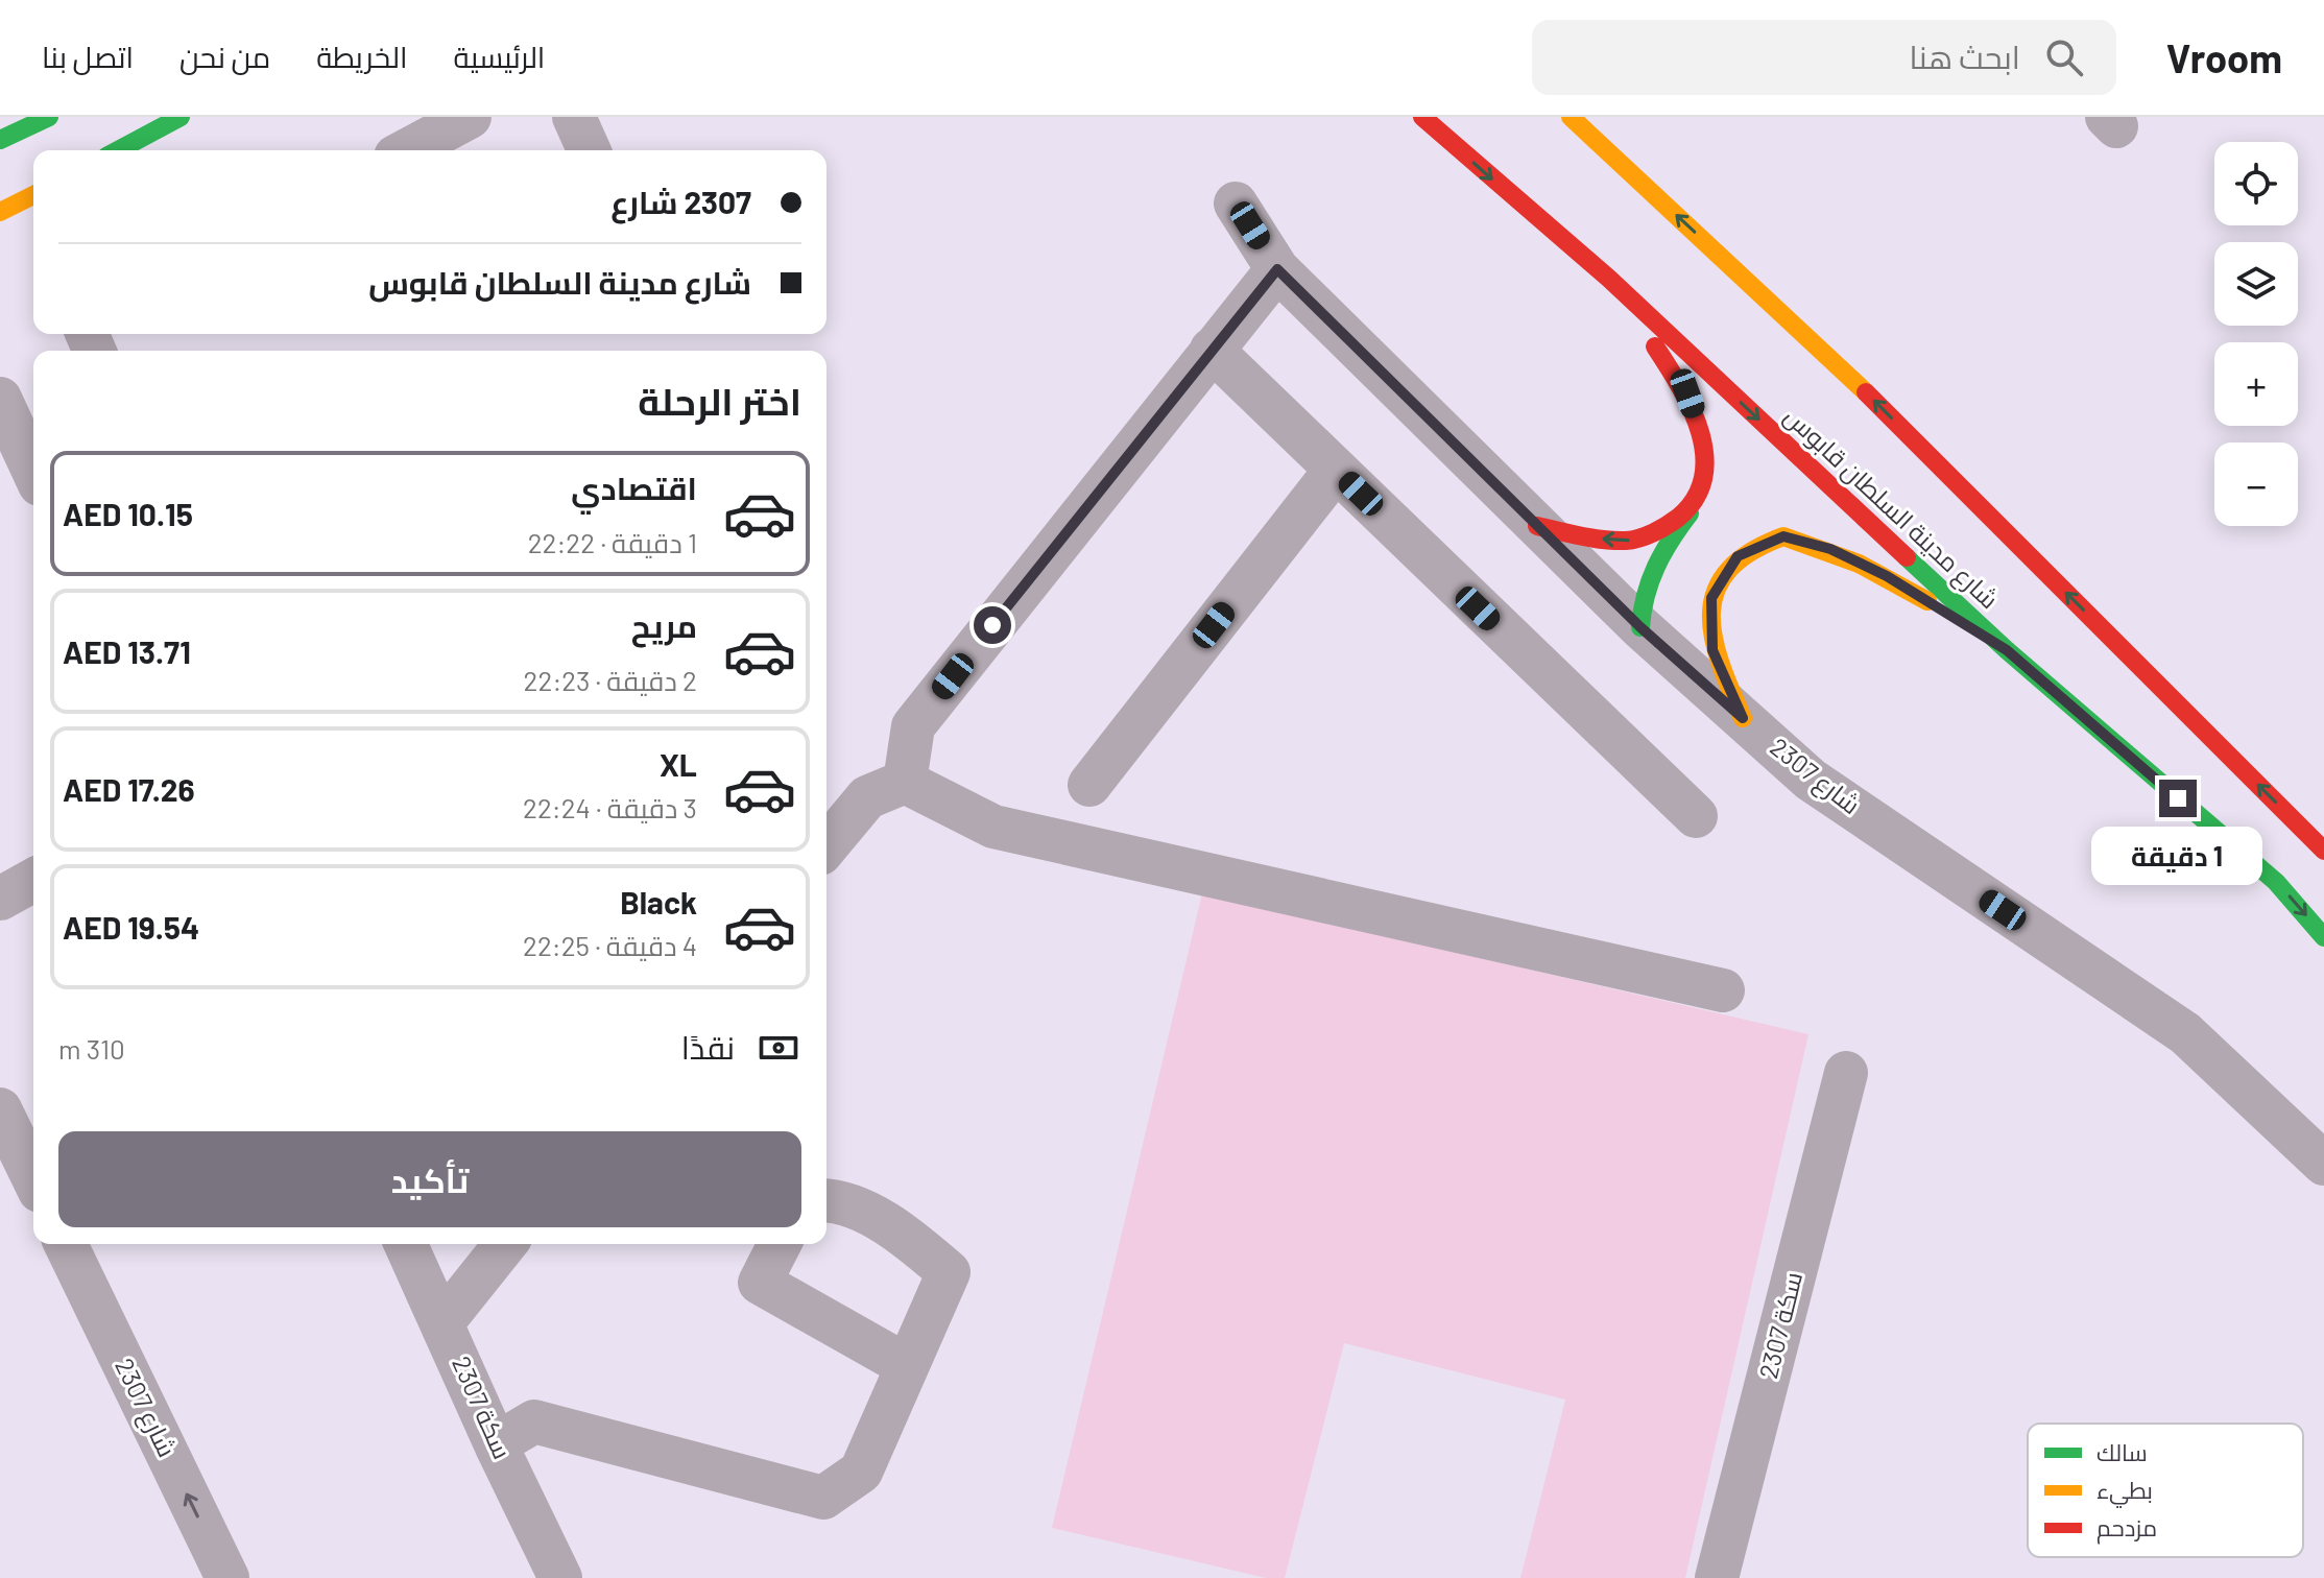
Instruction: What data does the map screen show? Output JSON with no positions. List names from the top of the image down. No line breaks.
{"streets":{"main road":["شارع مدينة السلطان قابوس"],"street":["2307 شارع","سكة 2307"]},"legend":["سالك","بطيء","مزدحم"],"page":{"header":"Vroom","search":"ابحث هنا","nav":["الرئيسية","الخريطة","من نحن","اتصل بنا"],"map_buttons":["+","−"],"banner":["2307 شارع","شارع مدينة السلطان قابوس"],"heading":"اختر الرحلة","list":[{"name":"اقتصادي","note":"1 دقيقة · 22:22","value":"AED 10.15"},{"name":"مريح","note":"2 دقيقة · 22:23","value":"AED 13.71"},{"name":"XL","note":"3 دقيقة · 22:24","value":"AED 17.26"},{"name":"Black","note":"4 دقيقة · 22:25","value":"AED 19.54"}],"bubble":"1 دقيقة","pay":["نقدًا","310 m"],"buttons":"تأكيد"}}
